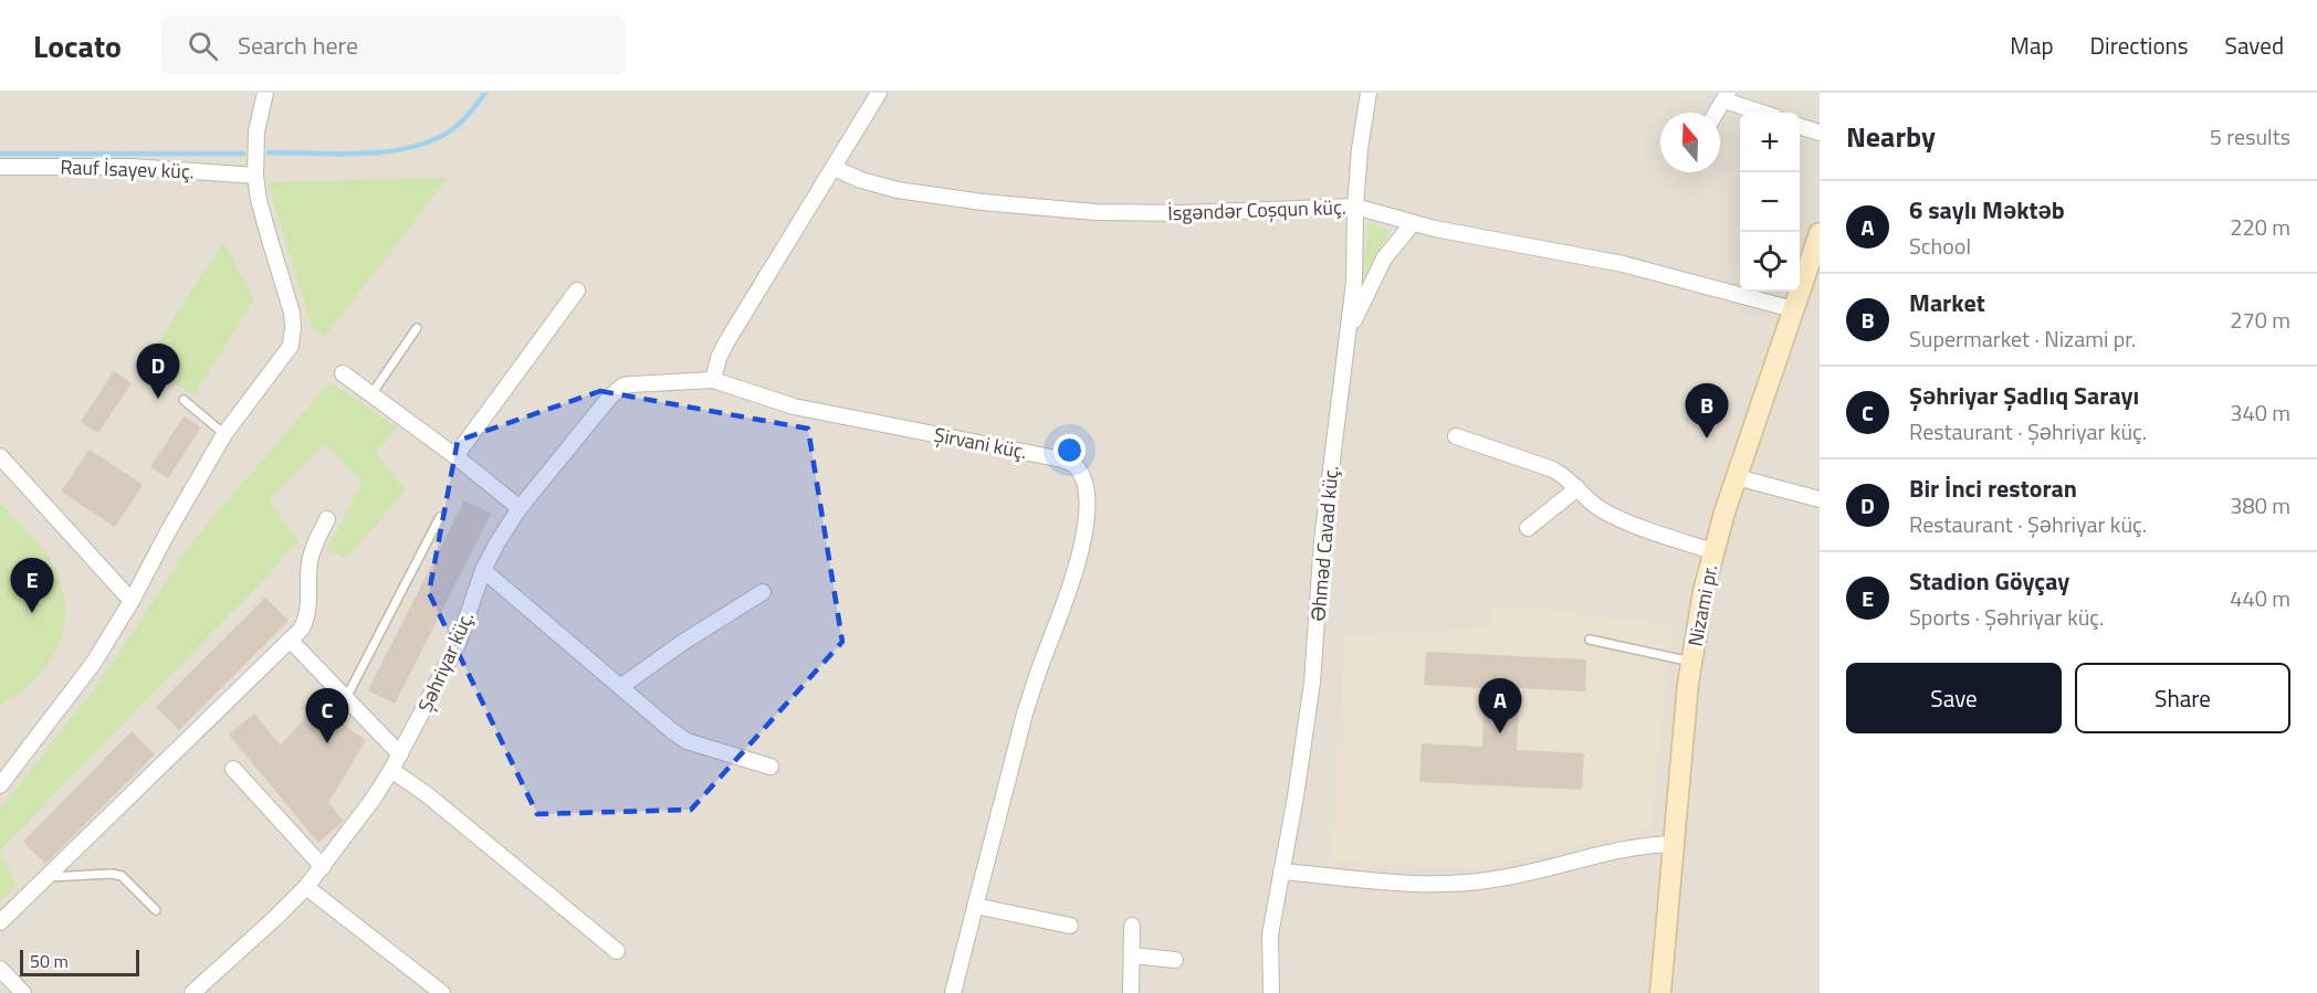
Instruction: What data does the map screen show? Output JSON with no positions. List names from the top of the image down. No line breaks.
{"streets":{"street":["Rauf İsayev küç.","İsgəndər Coşqun küç.","Şirvani küç.","Əhməd Cavad küç.","Nizami pr.","Şəhriyar küç."]},"crossings":[["İsgəndər Coşqun küç.","Əhməd Cavad küç."],["İsgəndər Coşqun küç.","Nizami pr."],["Şirvani küç.","Şəhriyar küç."]],"scale_bar":"50 m","north":"top","page":{"header":"Locato","search":"Search here","nav":["Map","Directions","Saved"],"heading":["Nearby","5 results"],"map_buttons":["+","−"],"list":[{"mark":"A","name":"6 saylı Məktəb","note":"School","value":"220 m"},{"mark":"B","name":"Market","note":"Supermarket · Nizami pr.","value":"270 m"},{"mark":"C","name":"Şəhriyar Şadlıq Sarayı","note":"Restaurant · Şəhriyar küç.","value":"340 m"},{"mark":"D","name":"Bir İnci restoran","note":"Restaurant · Şəhriyar küç.","value":"380 m"},{"mark":"E","name":"Stadion Göyçay","note":"Sports · Şəhriyar küç.","value":"440 m"}],"pins":["D","B","E","A","C"],"buttons":["Save","Share"],"scale":"50 m"}}
